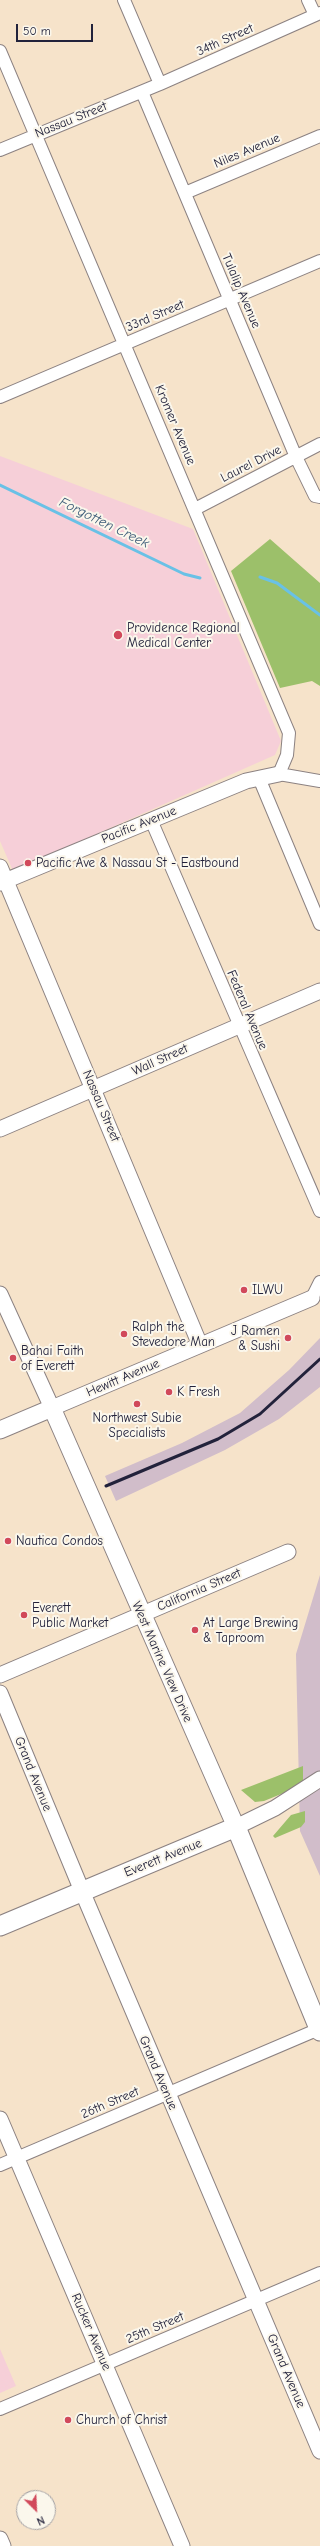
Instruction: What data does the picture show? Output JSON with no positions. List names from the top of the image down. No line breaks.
{"streets":{"main road":["Hewitt Avenue","West Marine View Drive","Everett Avenue"],"street":["34th Street","Nassau Street","Niles Avenue","Tulalip Avenue","33rd Street","Kromer Avenue","Laurel Drive","Pacific Avenue","Federal Avenue","Wall Street","California Street","Grand Avenue","26th Street","25th Street","Rucker Avenue"]},"crossings":[["34th Street","Nassau Street"],["34th Street","Tulalip Avenue"],["Nassau Street","Tulalip Avenue"],["Nassau Street","Kromer Avenue"],["Nassau Street","Pacific Avenue"],["Nassau Street","Wall Street"],["Nassau Street","Hewitt Avenue"],["Niles Avenue","Tulalip Avenue"],["Tulalip Avenue","33rd Street"],["Tulalip Avenue","Laurel Drive"],["33rd Street","Kromer Avenue"],["Kromer Avenue","Laurel Drive"],["Kromer Avenue","Pacific Avenue"],["Pacific Avenue","Federal Avenue"],["Federal Avenue","Wall Street"],["Hewitt Avenue","West Marine View Drive"],["California Street","West Marine View Drive"],["West Marine View Drive","Everett Avenue"],["West Marine View Drive","26th Street"],["Grand Avenue","Everett Avenue"],["Grand Avenue","26th Street"],["Grand Avenue","25th Street"],["26th Street","Rucker Avenue"],["25th Street","Rucker Avenue"]],"water":["Forgotten Creek"],"places":["Providence Regional Medical Center","Pacific Ave & Nassau St - Eastbound","ILWU","Ralph the Stevedore Man","J Ramen & Sushi","Bahai Faith of Everett","K Fresh","Northwest Subie Specialists","Nautica Condos","Everett Public Market","At Large Brewing & Taproom","Church of Christ"],"scale_bar":"50 m","north":"bottom right"}
